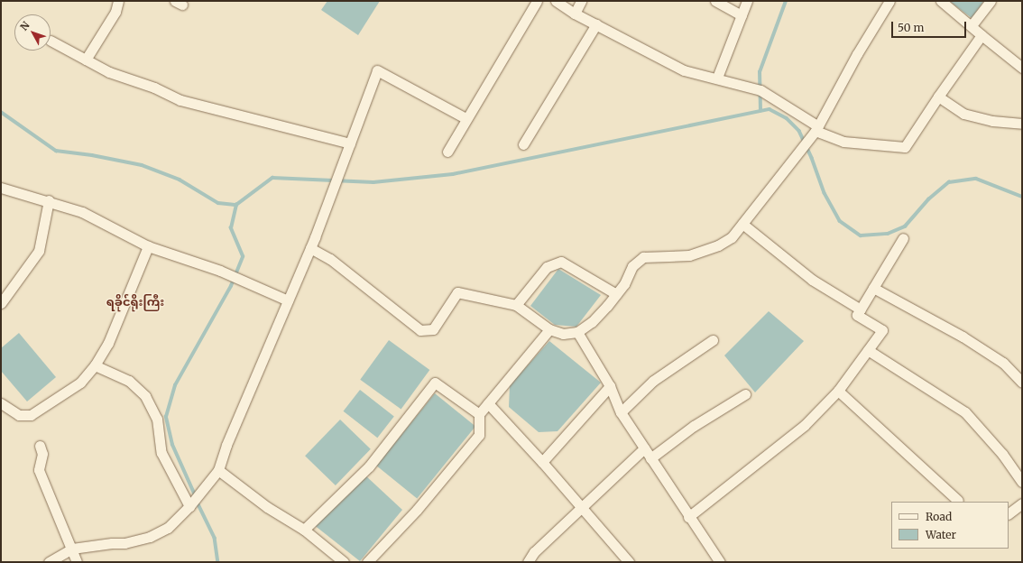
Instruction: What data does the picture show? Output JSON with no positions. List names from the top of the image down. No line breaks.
{"districts":["ရခိုင်ရိုးကြီး"],"legend":["Road","Water"],"scale_bar":"50 m","north":"top left"}
